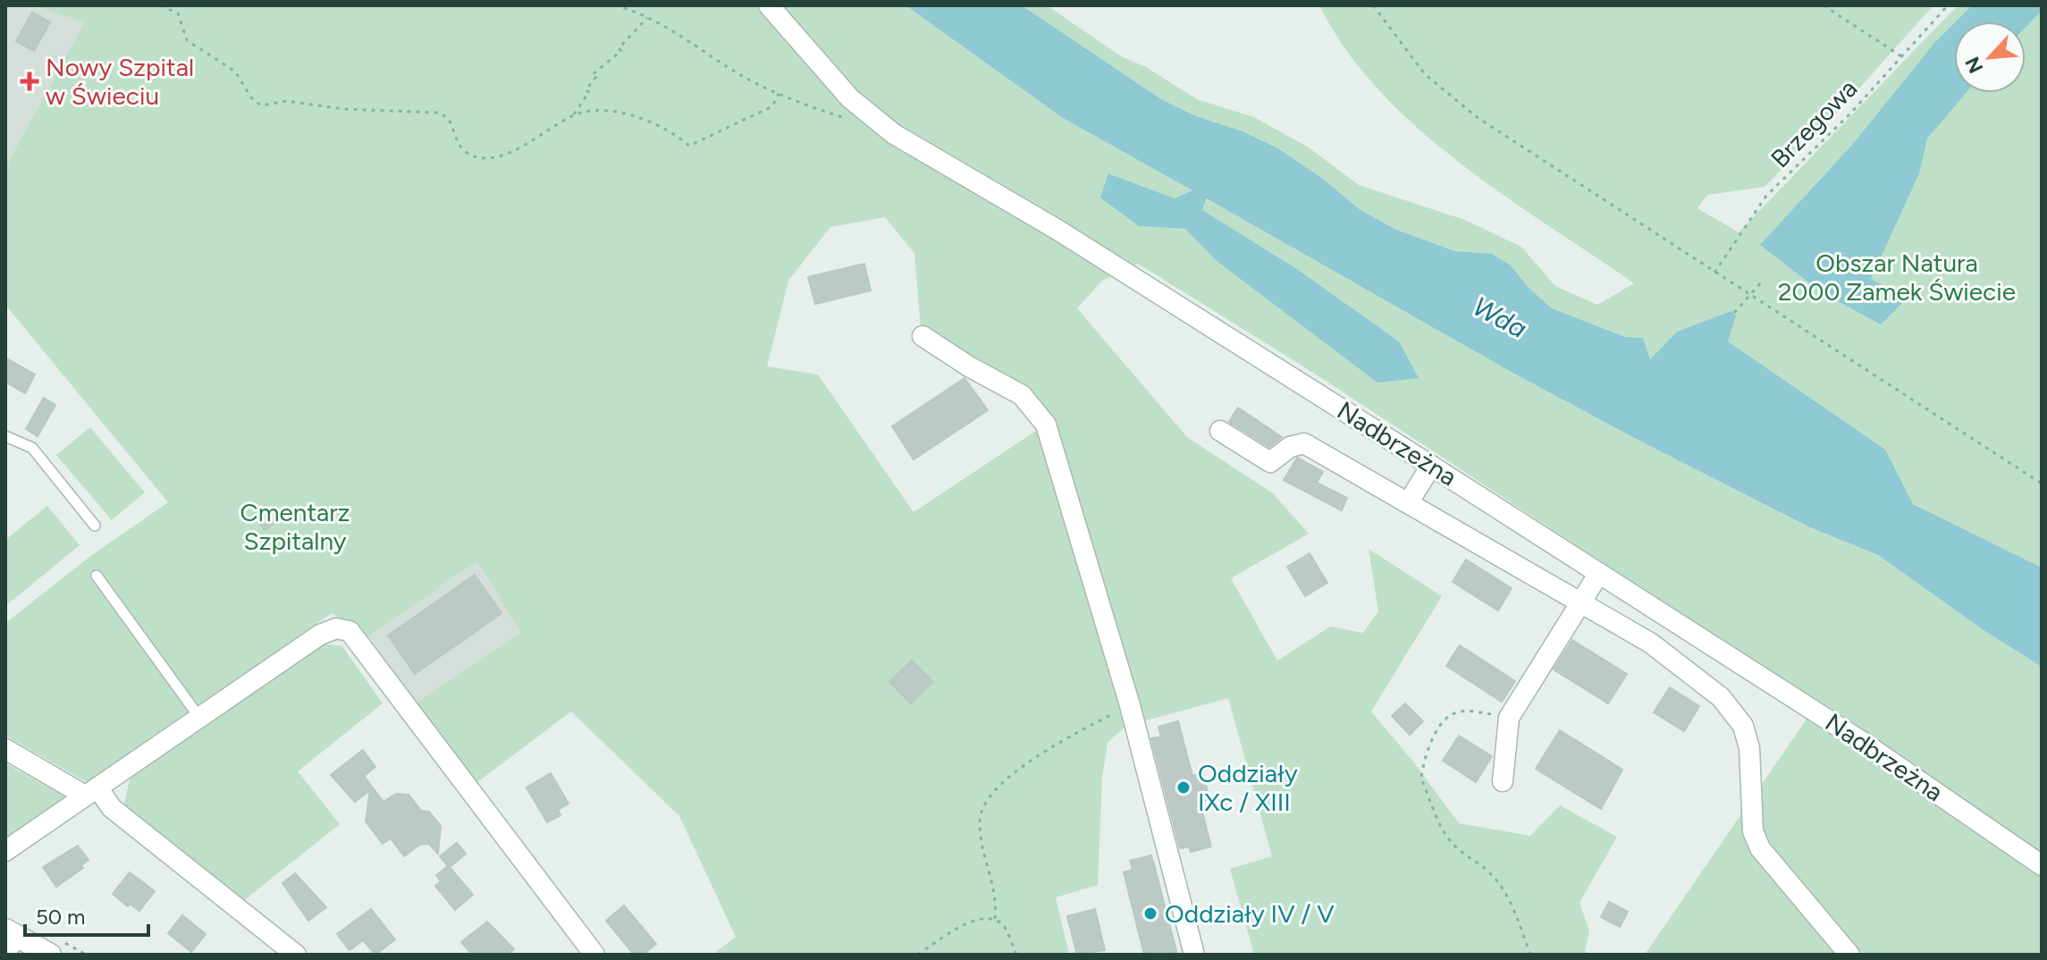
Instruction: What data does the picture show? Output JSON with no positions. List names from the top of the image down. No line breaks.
{"streets":{"street":["Nadbrzeżna"],"path":["Brzegowa"]},"water":["Wda"],"parks":["Obszar Natura 2000 Zamek Świecie","Cmentarz Szpitalny"],"places":{"health":["Nowy Szpital w Świeciu"],"other":["Oddziały IXc / XIII","Oddziały IV / V"]},"scale_bar":"50 m","north":"bottom left"}
